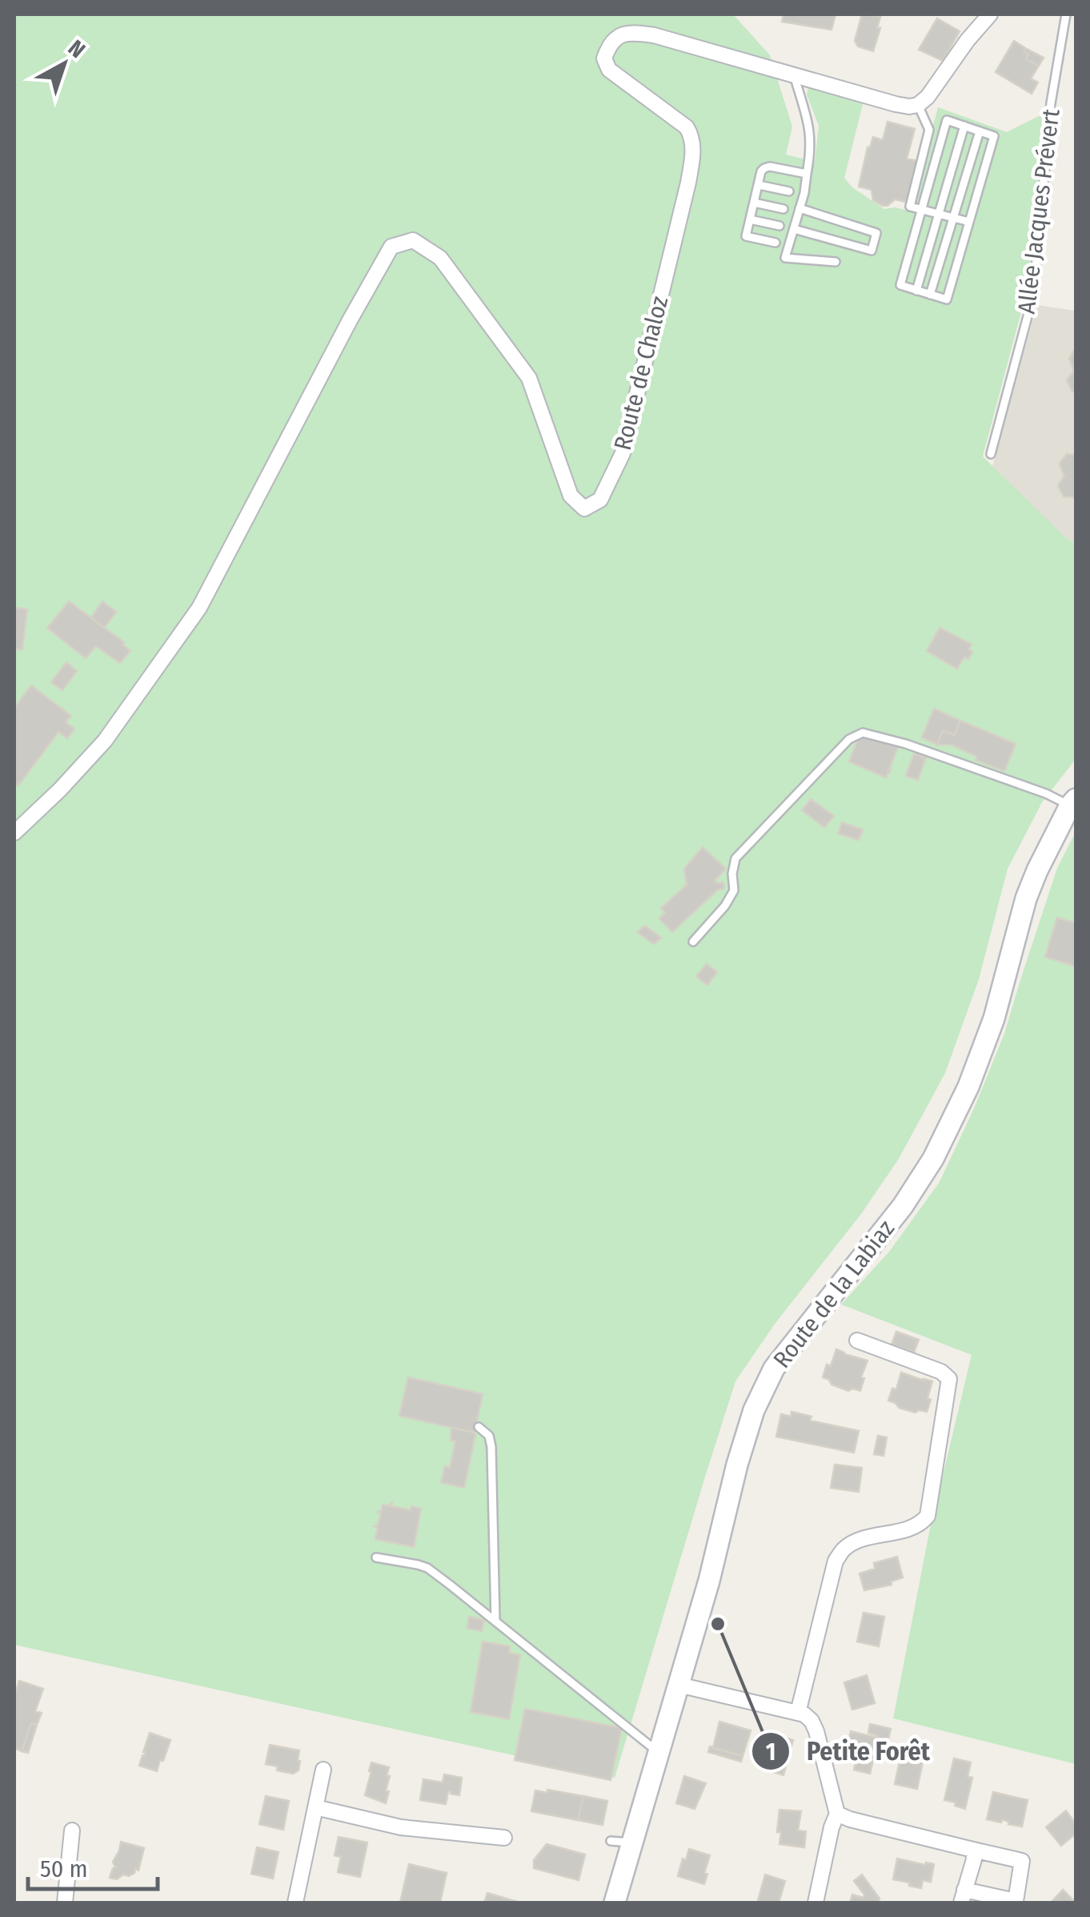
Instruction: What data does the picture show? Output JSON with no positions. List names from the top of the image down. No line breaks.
{"streets":{"main road":["Route de la Labiaz"],"street":["Route de Chaloz"],"lane":["Allée Jacques Prévert"]},"places":["Petite Forêt"],"scale_bar":"50 m","north":"top right"}
